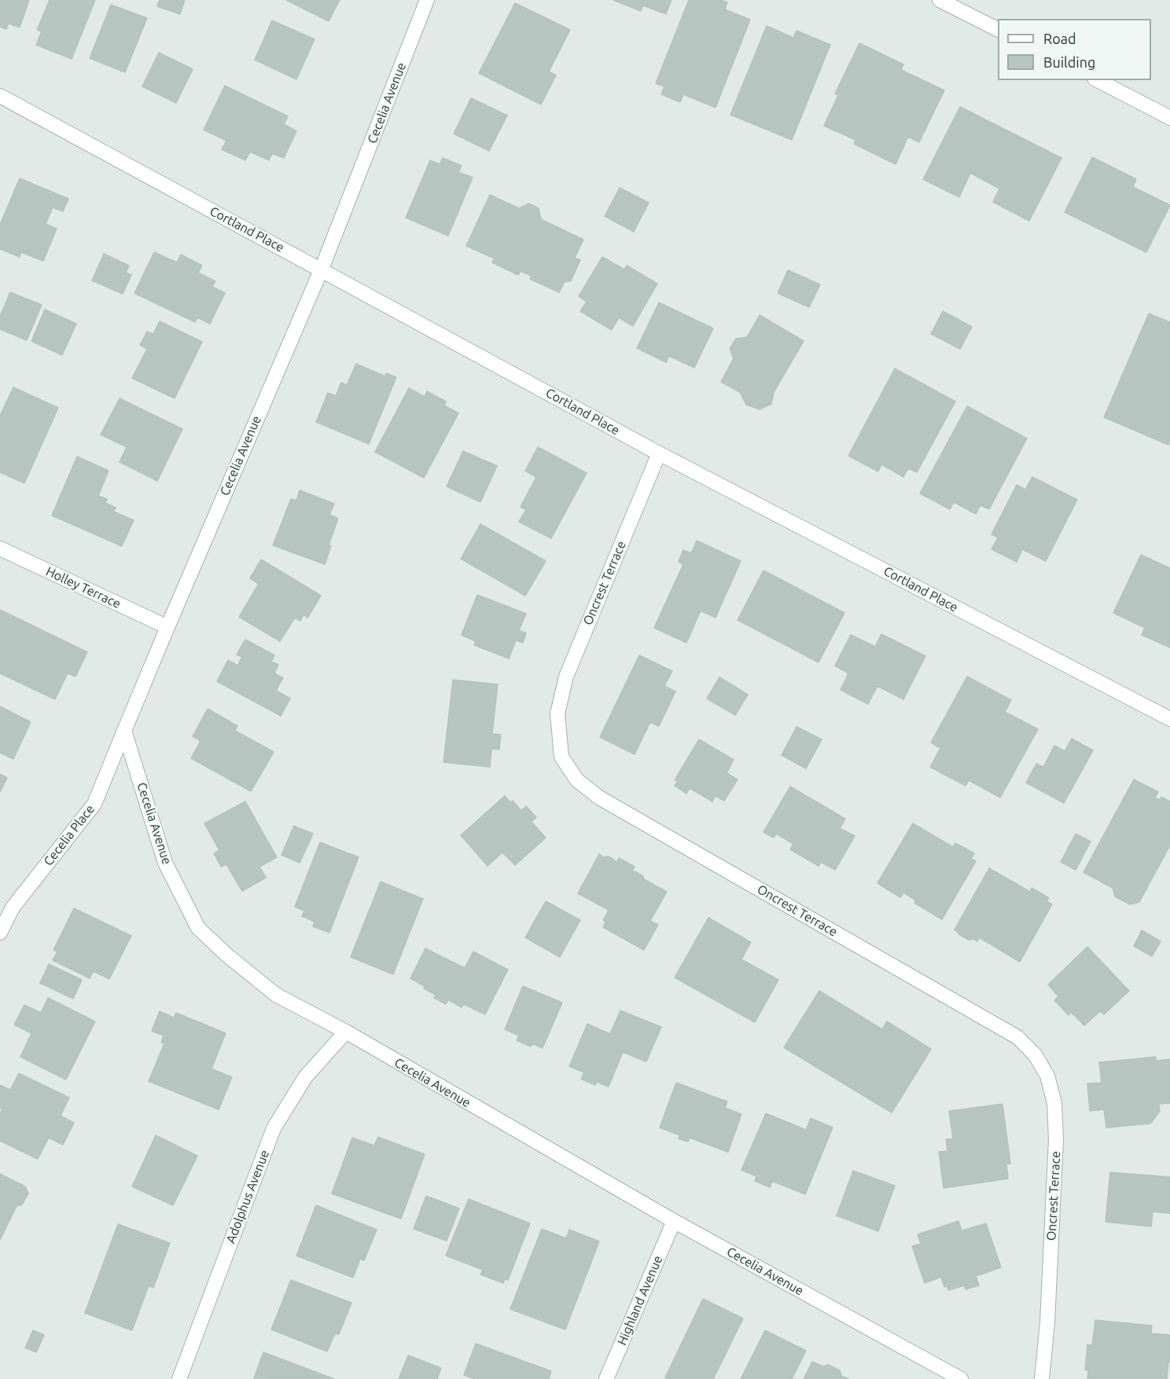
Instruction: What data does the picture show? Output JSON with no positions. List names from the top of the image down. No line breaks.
{"streets":{"street":["Cecelia Avenue","Cortland Place","Oncrest Terrace","Holley Terrace","Cecelia Place","Adolphus Avenue","Highland Avenue"]},"crossings":[["Cecelia Avenue","Cortland Place"],["Cecelia Avenue","Holley Terrace"],["Cecelia Avenue","Cecelia Place"],["Cecelia Avenue","Adolphus Avenue"],["Cecelia Avenue","Highland Avenue"],["Cortland Place","Oncrest Terrace"]],"legend":["Road","Building"]}
